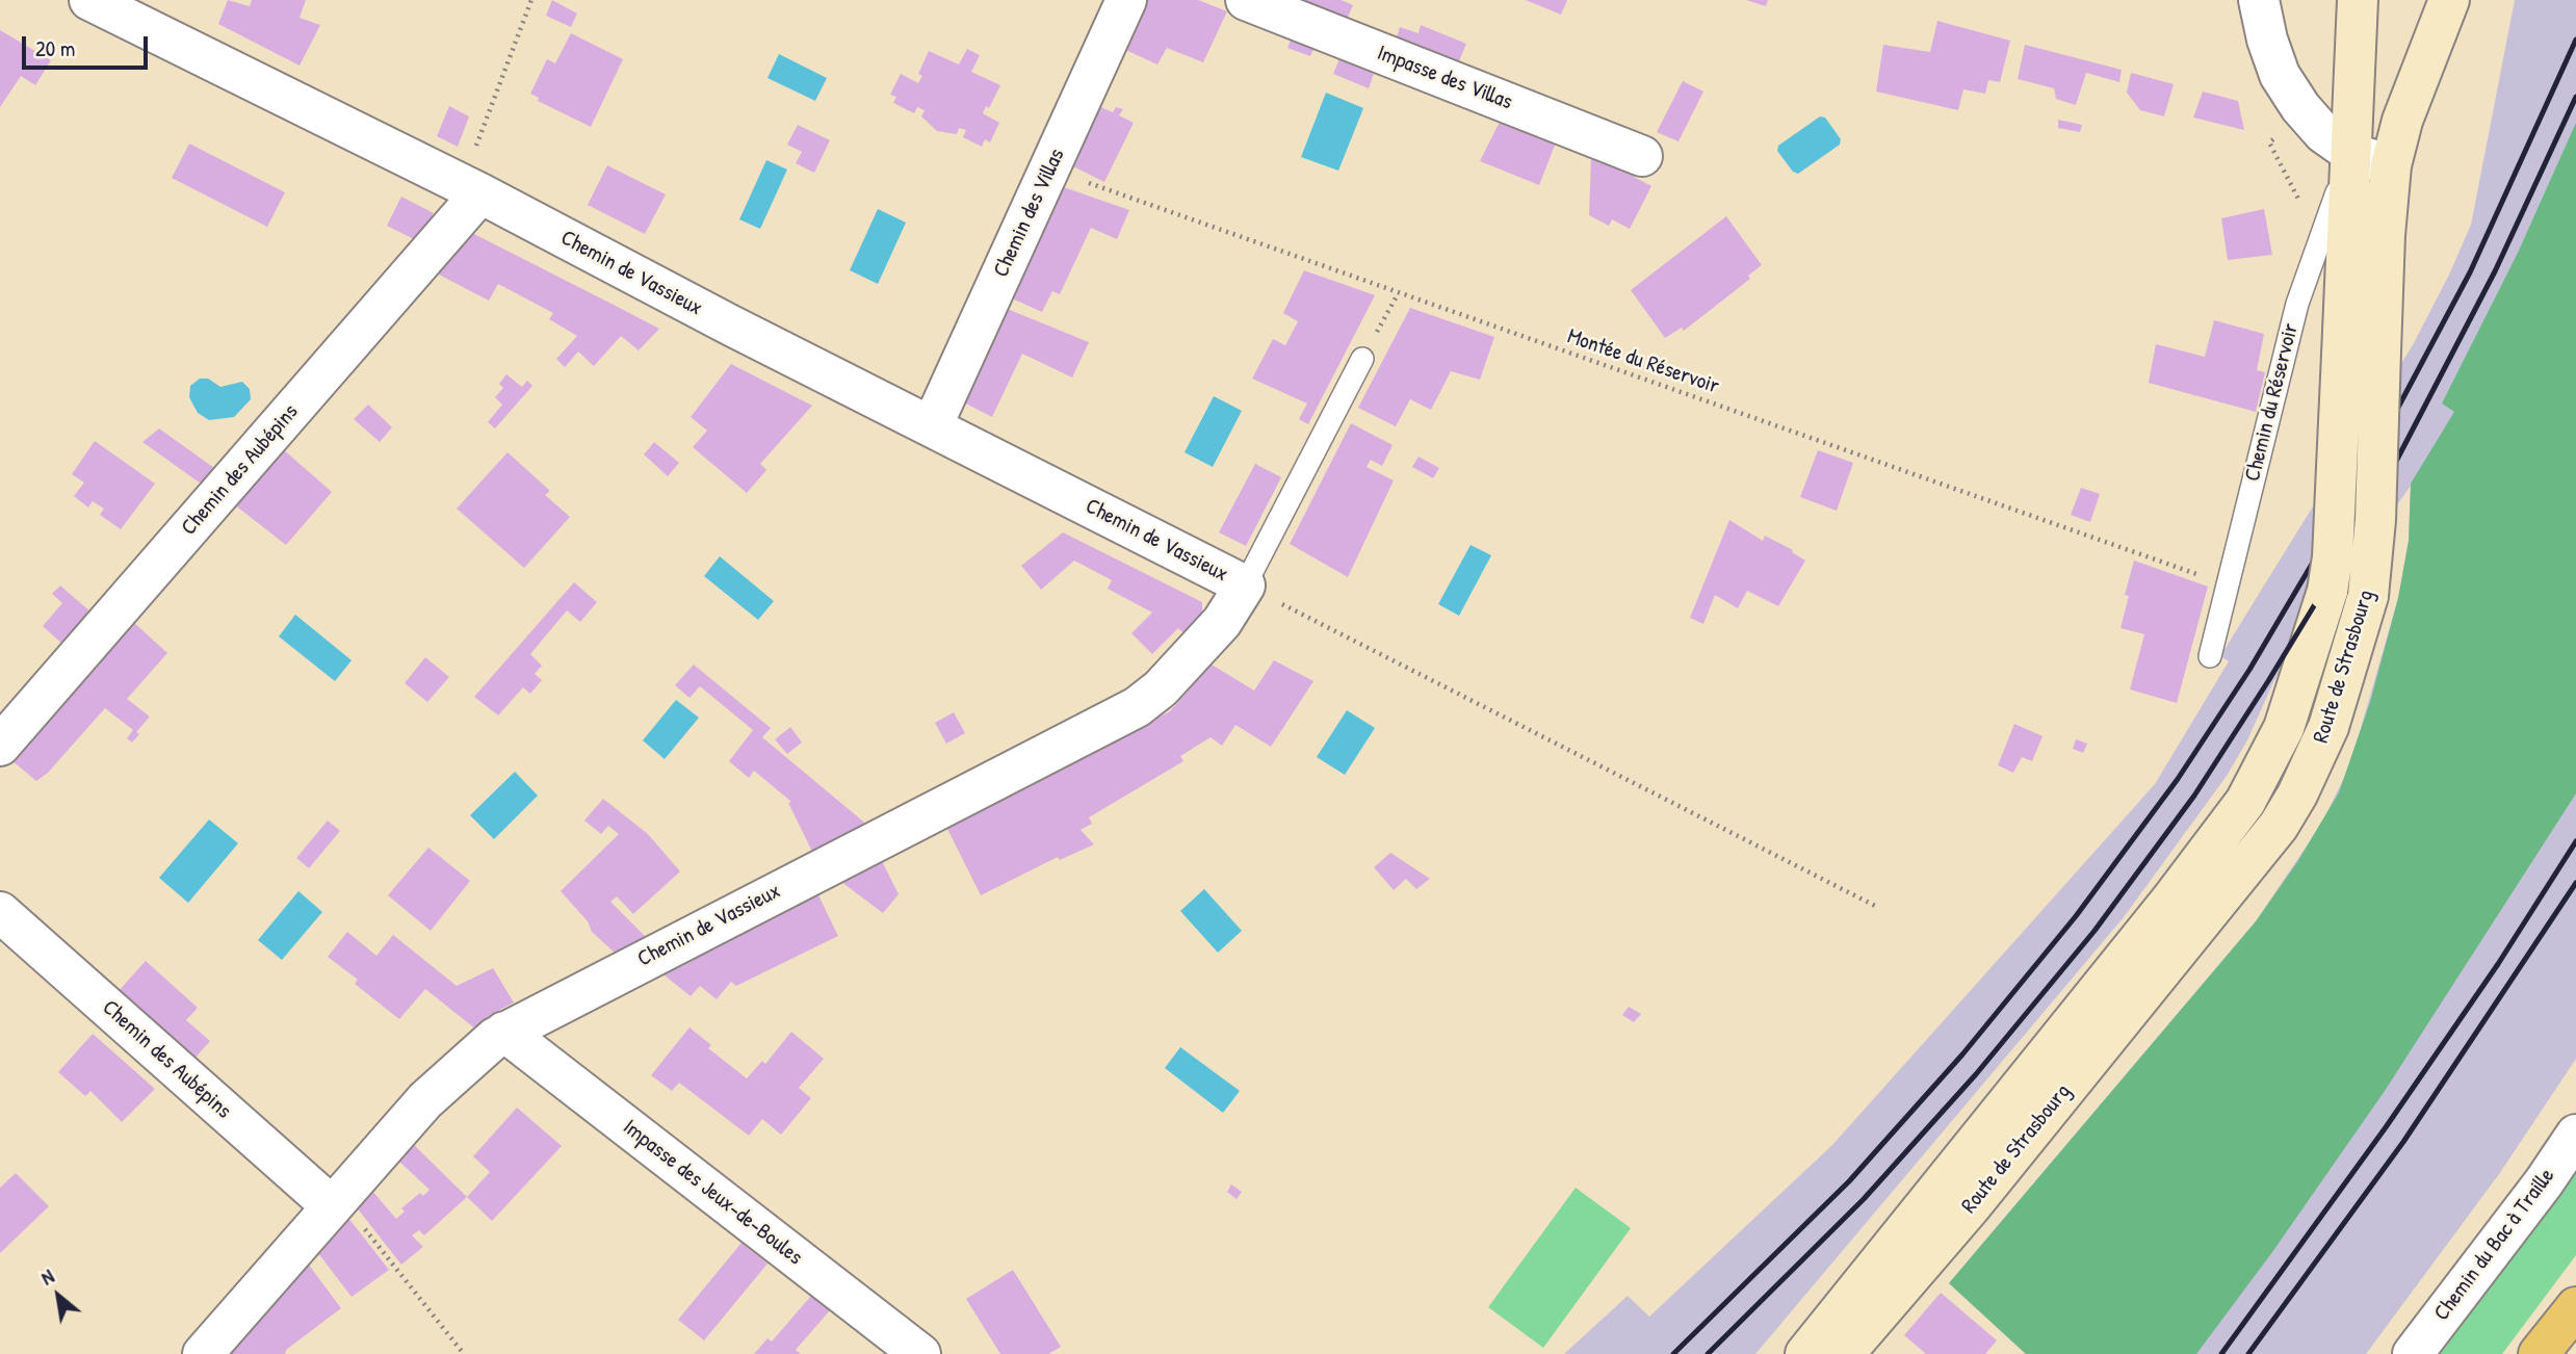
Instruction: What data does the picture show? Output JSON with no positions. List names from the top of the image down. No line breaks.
{"streets":{"main road":["Route de Strasbourg"],"street":["Impasse des Villas","Chemin des Villas","Chemin de Vassieux","Chemin des Aubépins","Impasse des Jeux-de-Boules","Chemin du Bac à Traille"],"lane":["Chemin du Réservoir"],"path":["Montée du Réservoir"]},"crossings":[["Chemin des Villas","Chemin de Vassieux"],["Chemin des Villas","Montée du Réservoir"],["Chemin de Vassieux","Chemin des Aubépins"],["Chemin de Vassieux","Impasse des Jeux-de-Boules"],["Montée du Réservoir","Chemin du Réservoir"],["Chemin du Réservoir","Route de Strasbourg"]],"scale_bar":"20 m","north":"top left"}
